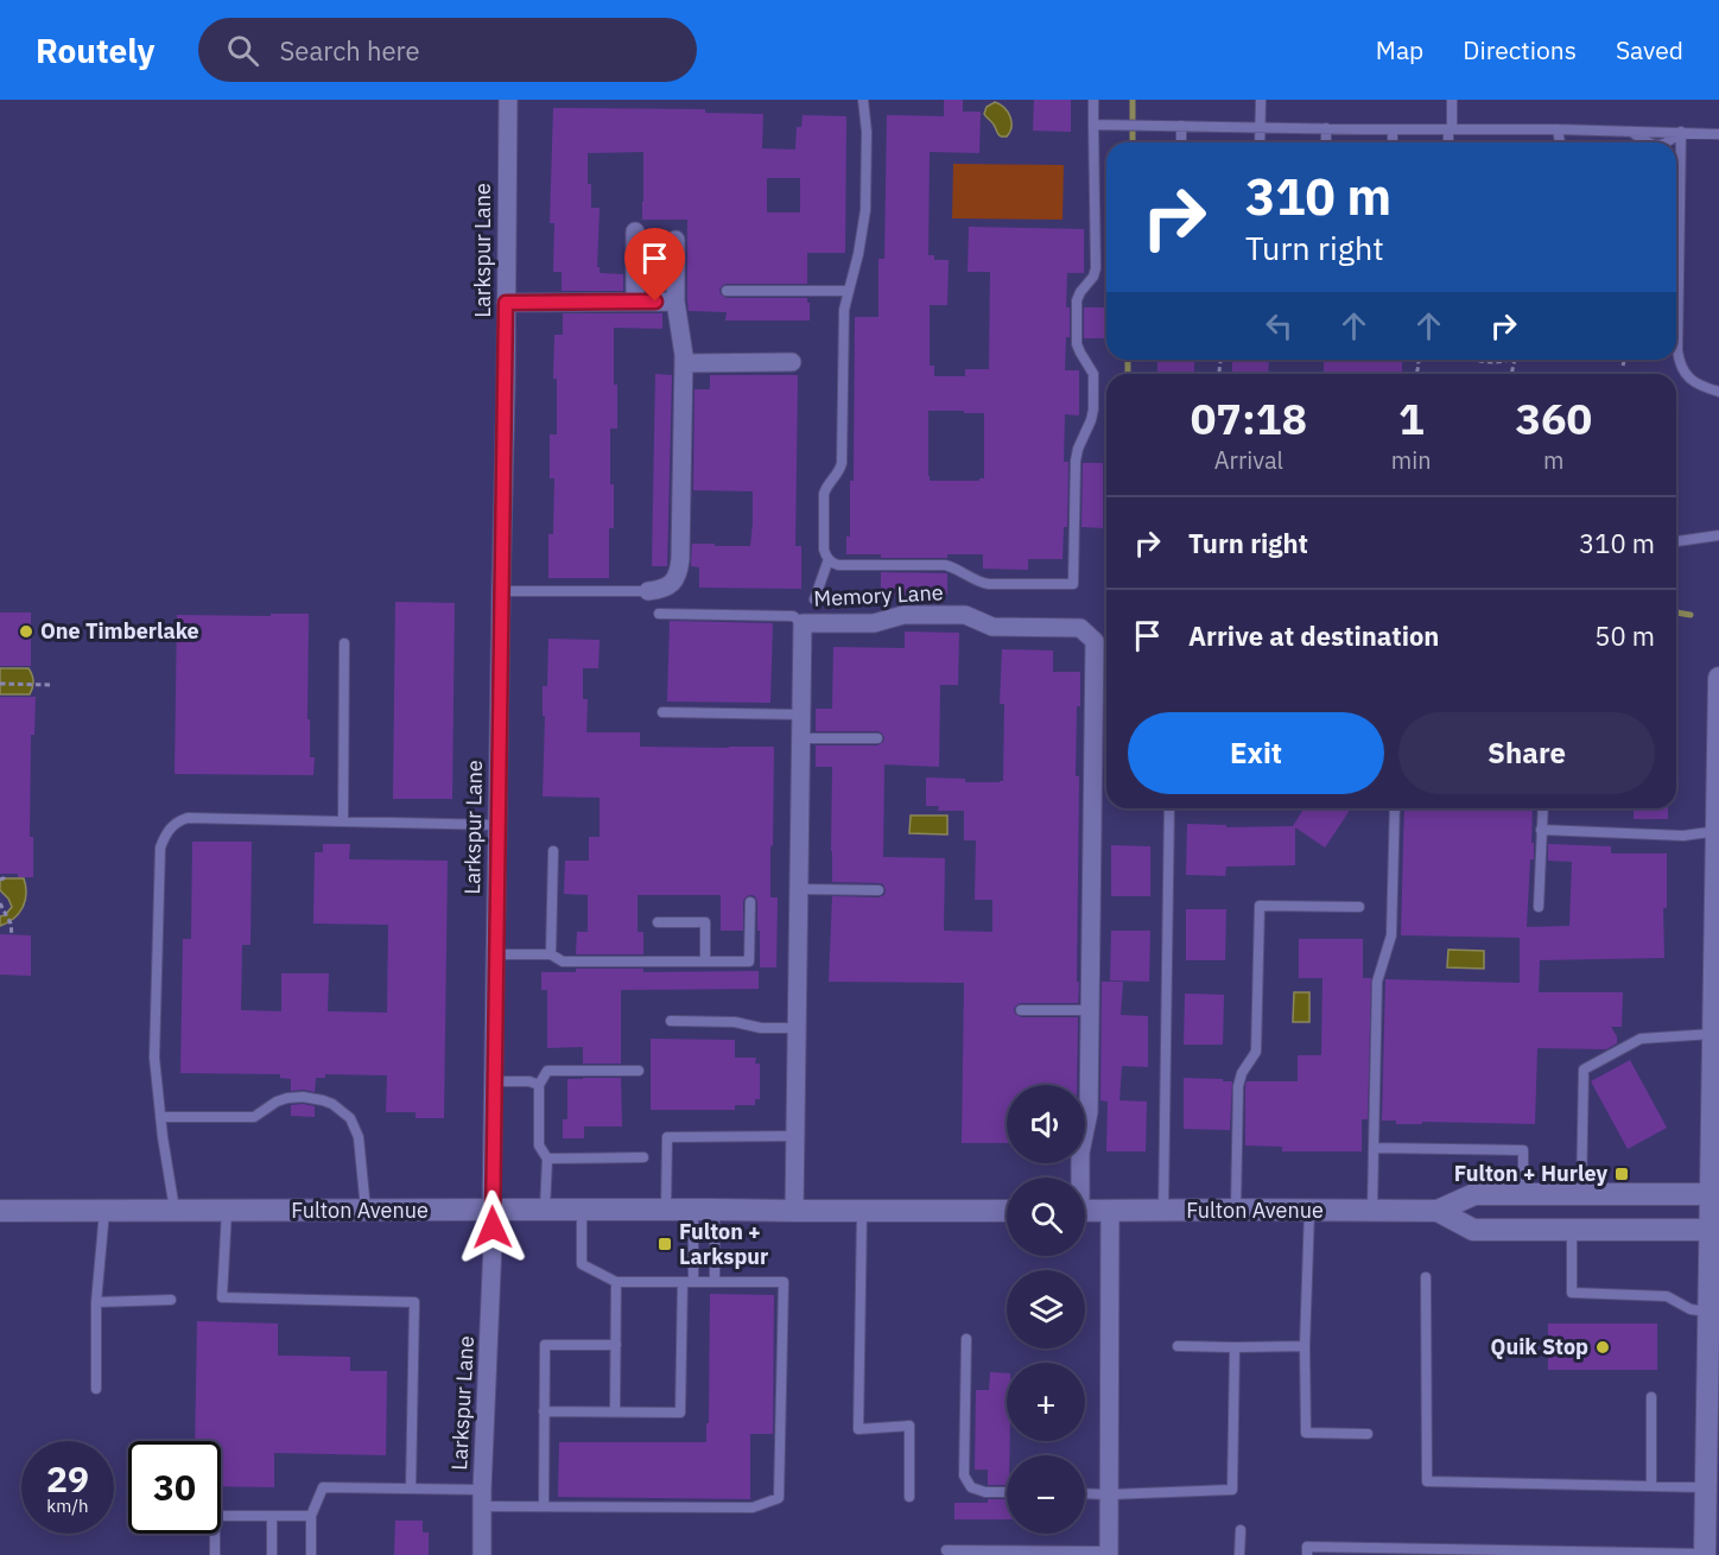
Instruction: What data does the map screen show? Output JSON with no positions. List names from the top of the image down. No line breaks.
{"streets":{"main road":["Fulton Avenue"],"street":["Larkspur Lane","Memory Lane"]},"crossings":[["Larkspur Lane","Fulton Avenue"],["Memory Lane","Fulton Avenue"]],"places":{"other":["One Timberlake","Quik Stop"],"transit":["Fulton + Hurley","Fulton + Larkspur"]},"page":{"header":"Routely","search":"Search here","nav":["Map","Directions","Saved"],"turn":["310 m","Turn right"],"eta":["07:18","Arrival","1","min","360","m"],"list":[{"name":"Turn right","value":"310 m"},{"name":"Arrive at destination","value":"50 m"}],"buttons":["Exit","Share"],"map_buttons":["+","−"],"speed":"29 km/h","limit":"30"}}
